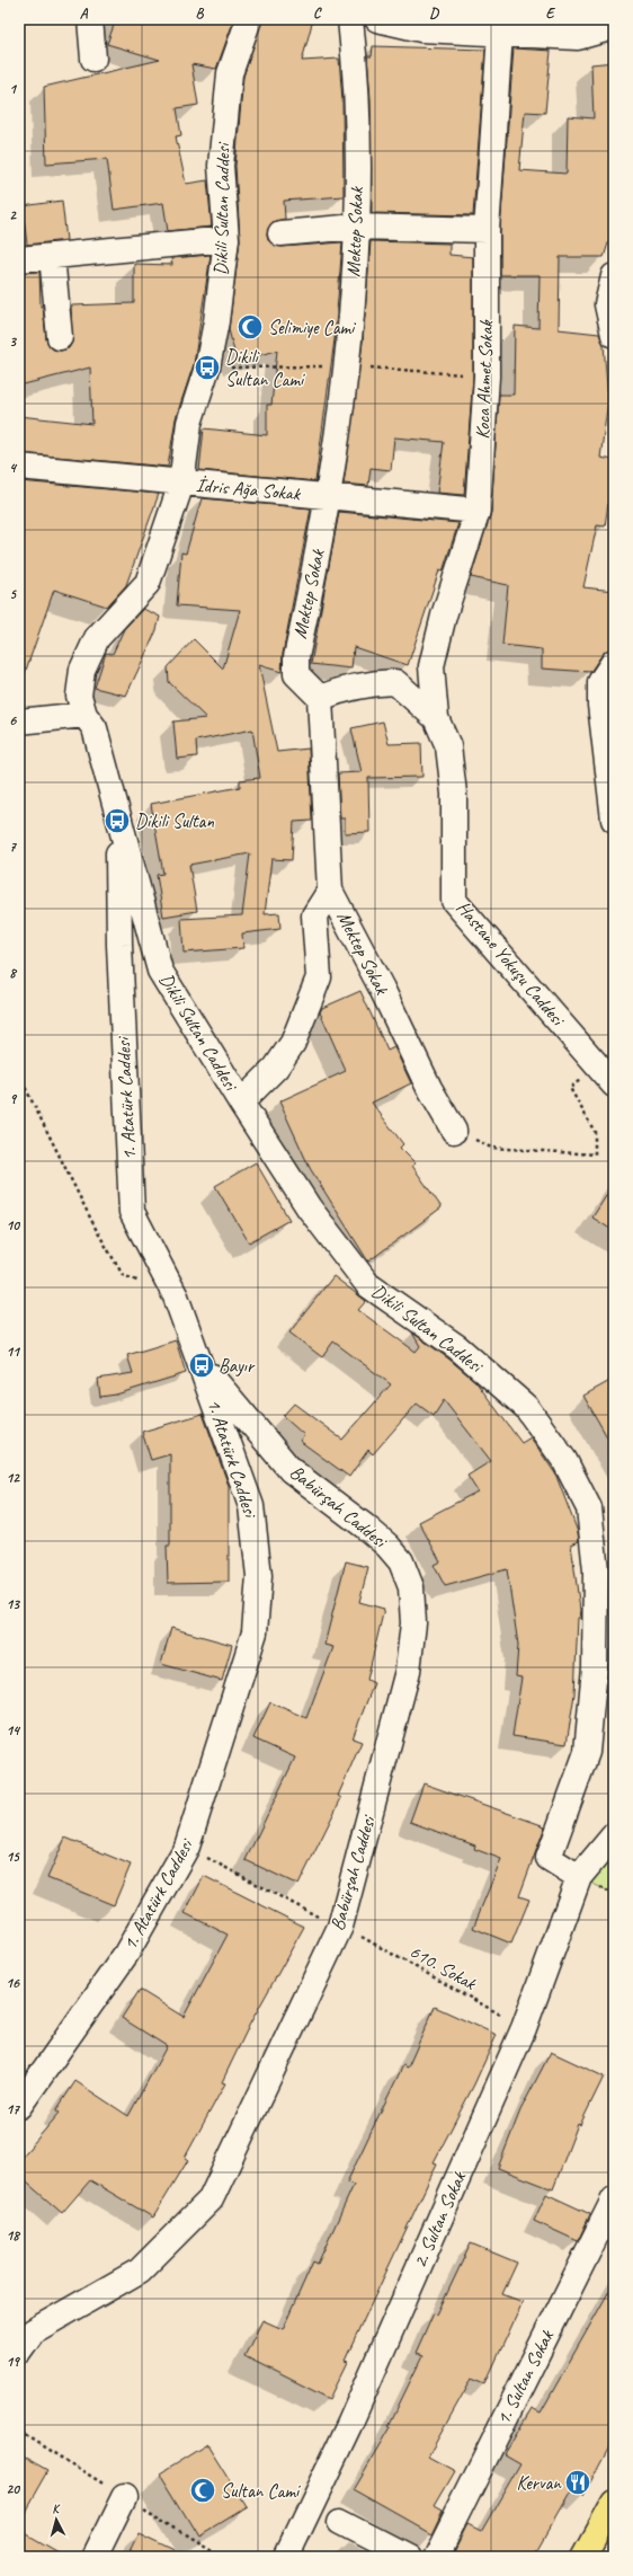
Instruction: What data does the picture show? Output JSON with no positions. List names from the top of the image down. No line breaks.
{"streets":{"street":["Dikili Sultan Caddesi","Mektep Sokak","Koca Ahmet Sokak","İdris Ağa Sokak","Hastane Yokuşu Caddesi","1. Atatürk Caddesi","Babürşah Caddesi","2. Sultan Sokak","1. Sultan Sokak"],"path":["610. Sokak"]},"crossings":[["Dikili Sultan Caddesi","İdris Ağa Sokak"],["Dikili Sultan Caddesi","1. Atatürk Caddesi"],["Dikili Sultan Caddesi","2. Sultan Sokak"],["Mektep Sokak","İdris Ağa Sokak"],["Koca Ahmet Sokak","İdris Ağa Sokak"],["Koca Ahmet Sokak","Hastane Yokuşu Caddesi"],["1. Atatürk Caddesi","Babürşah Caddesi"]],"places":{"mosque":["Selimiye Cami","Sultan Cami"],"bus stop":["Dikili Sultan Cami","Dikili Sultan","Bayır"],"restaurant":["Kervan"]},"north":"top","grid":{"columns":["A","B","C","D","E"],"rows":["1","2","3","4","5","6","7","8","9","10","11","12","13","14","15","16","17","18","19","20"]}}
